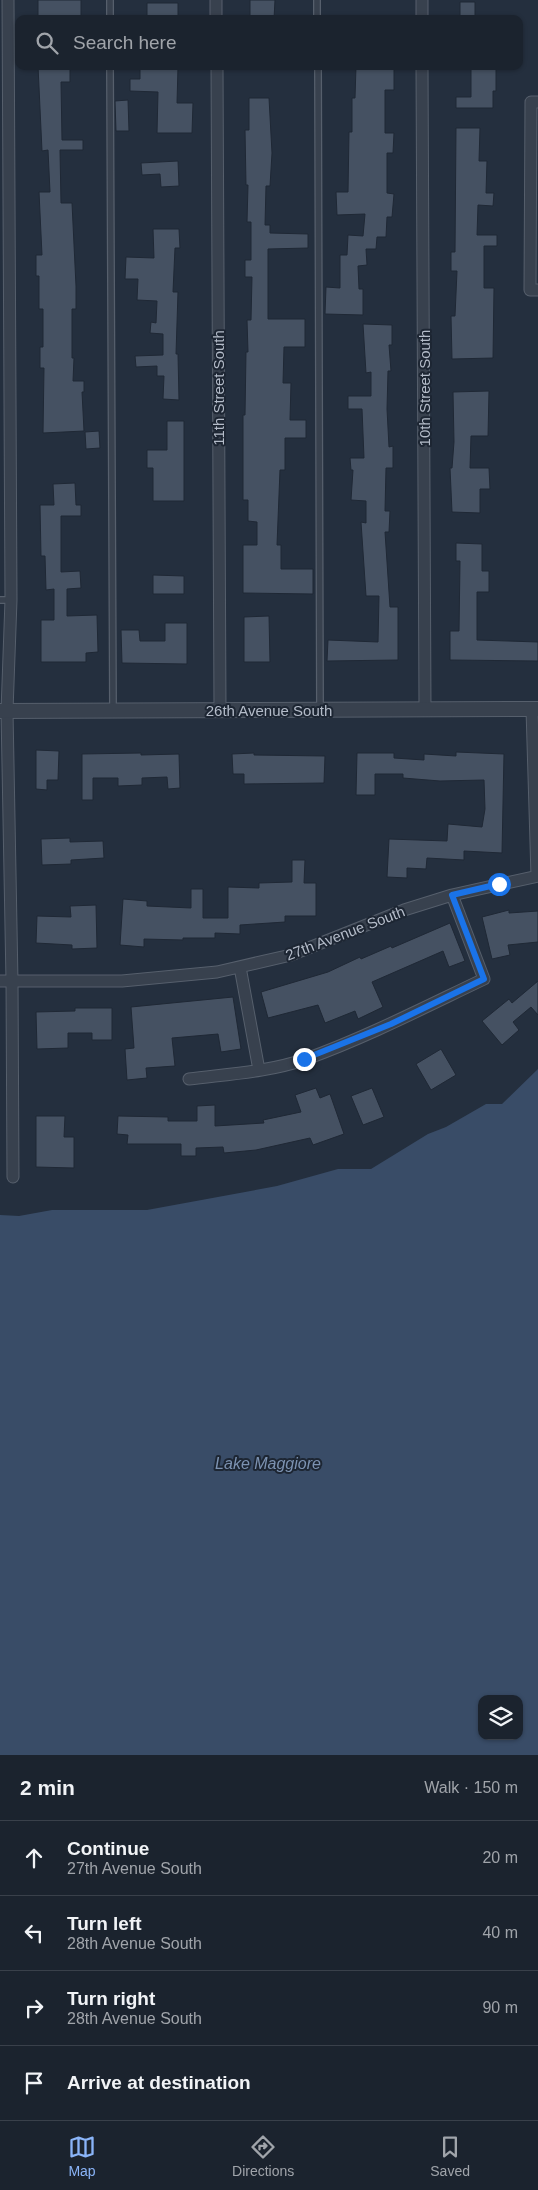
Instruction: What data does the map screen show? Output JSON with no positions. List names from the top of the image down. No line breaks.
{"streets":{"street":["11th Street South","10th Street South","26th Avenue South","27th Avenue South"]},"crossings":[["11th Street South","26th Avenue South"],["10th Street South","26th Avenue South"]],"water":["Lake Maggiore"],"page":{"search":"Search here","heading":["2 min","Walk · 150 m"],"list":[["Continue","27th Avenue South","20 m"],["Turn left","28th Avenue South","40 m"],["Turn right","28th Avenue South","90 m"],"Arrive at destination"],"nav":["Map","Directions","Saved"]}}
